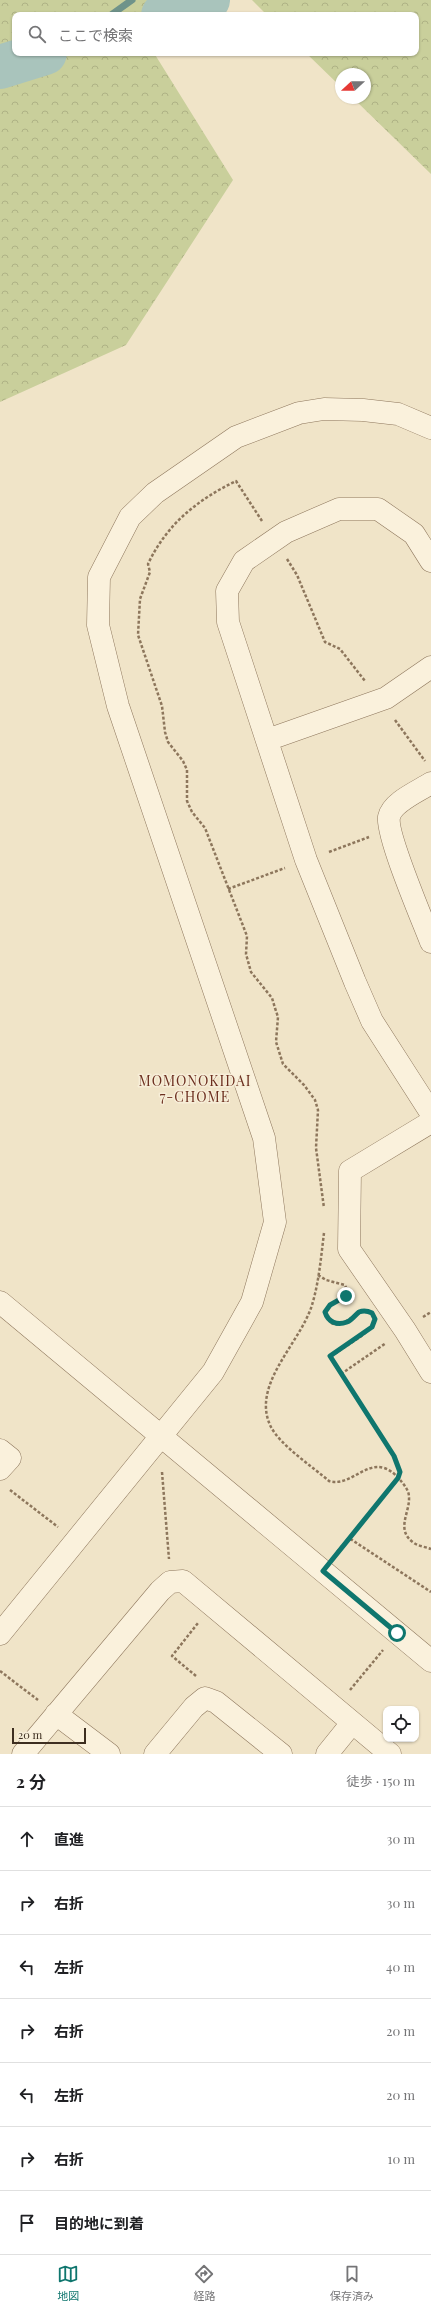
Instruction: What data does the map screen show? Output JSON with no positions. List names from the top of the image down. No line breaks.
{"districts":["MOMONOKIDAI 7-CHOME"],"scale_bar":"20 m","north":"left","page":{"search":"ここで検索","scale":"20 m","heading":["2 分","徒歩 · 150 m"],"list":[["直進","30 m"],["右折","30 m"],["左折","40 m"],["右折","20 m"],["左折","20 m"],["右折","10 m"],"目的地に到着"],"nav":["地図","経路","保存済み"]}}
